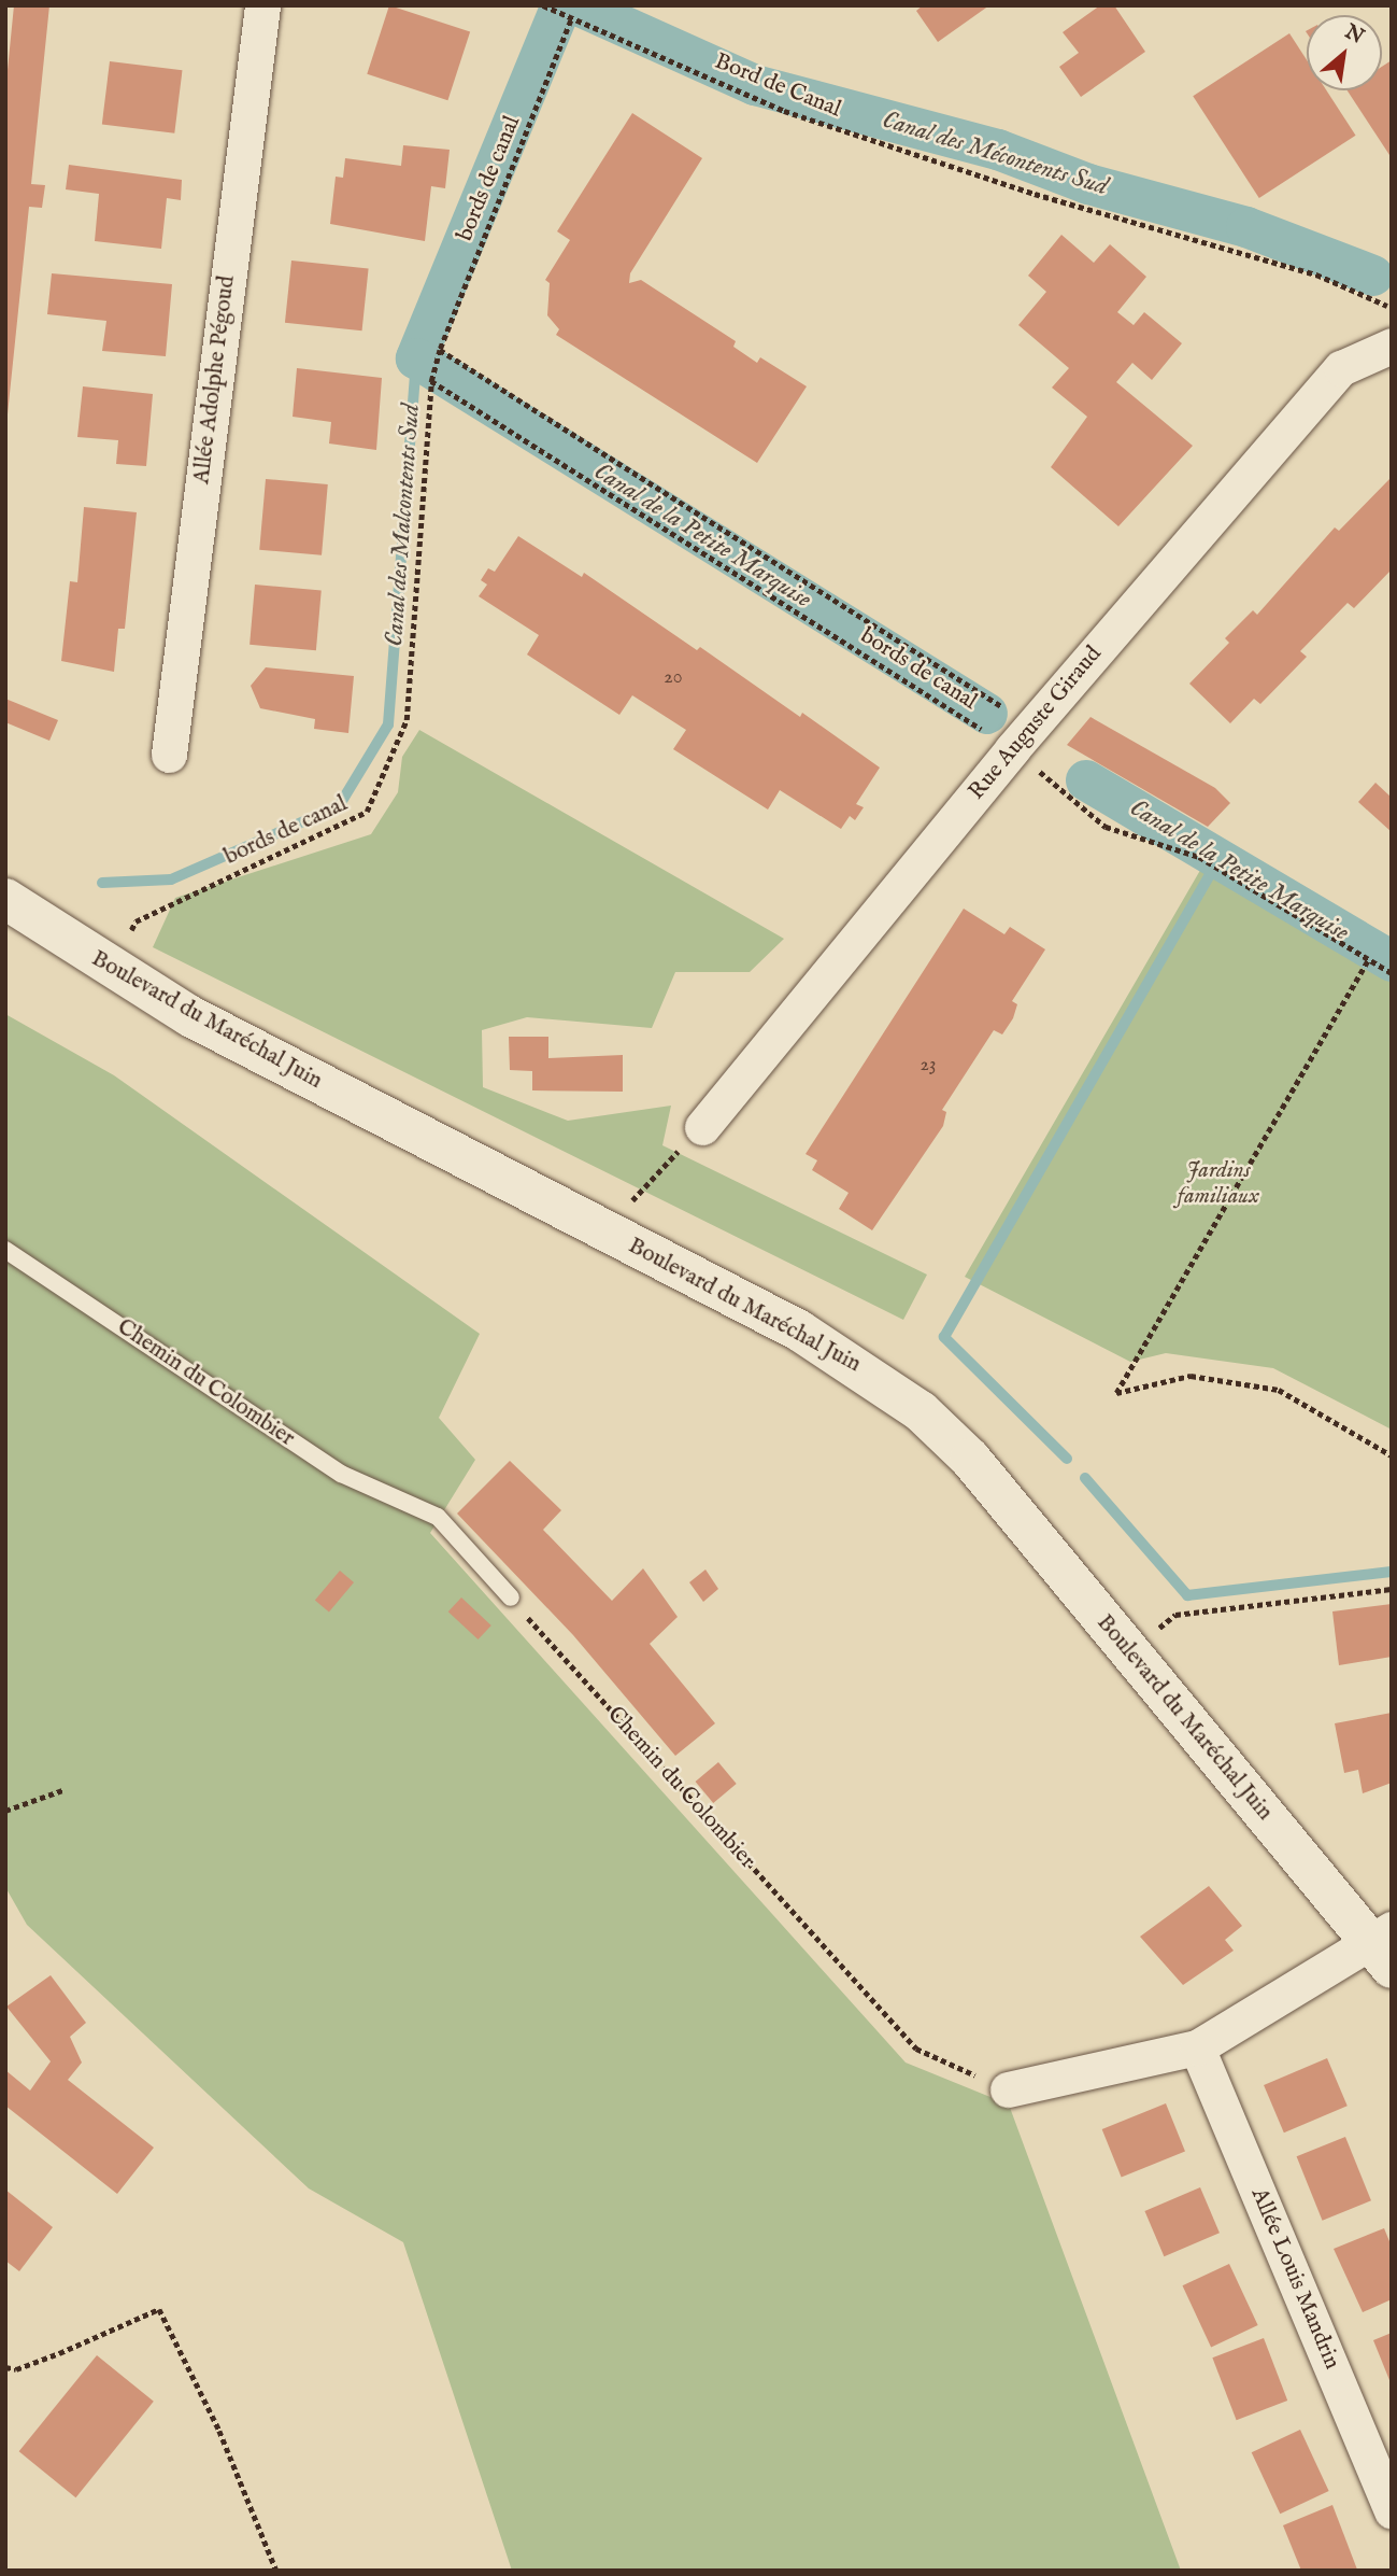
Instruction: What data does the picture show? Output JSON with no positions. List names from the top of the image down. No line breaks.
{"streets":{"main road":["Boulevard du Maréchal Juin"],"street":["Allée Adolphe Pégoud","Rue Auguste Giraud","Allée Louis Mandrin"],"lane":["Chemin du Colombier"],"path":["Bord de Canal","bords de canal"]},"crossings":[["Bord de Canal","bords de canal"],["bords de canal","Rue Auguste Giraud"]],"water":["Canal des Mécontents Sud","Canal des Malcontents Sud","Canal de la Petite Marquise"],"parks":["Jardins familiaux"],"house_numbers":["20","23"],"north":"top right"}
